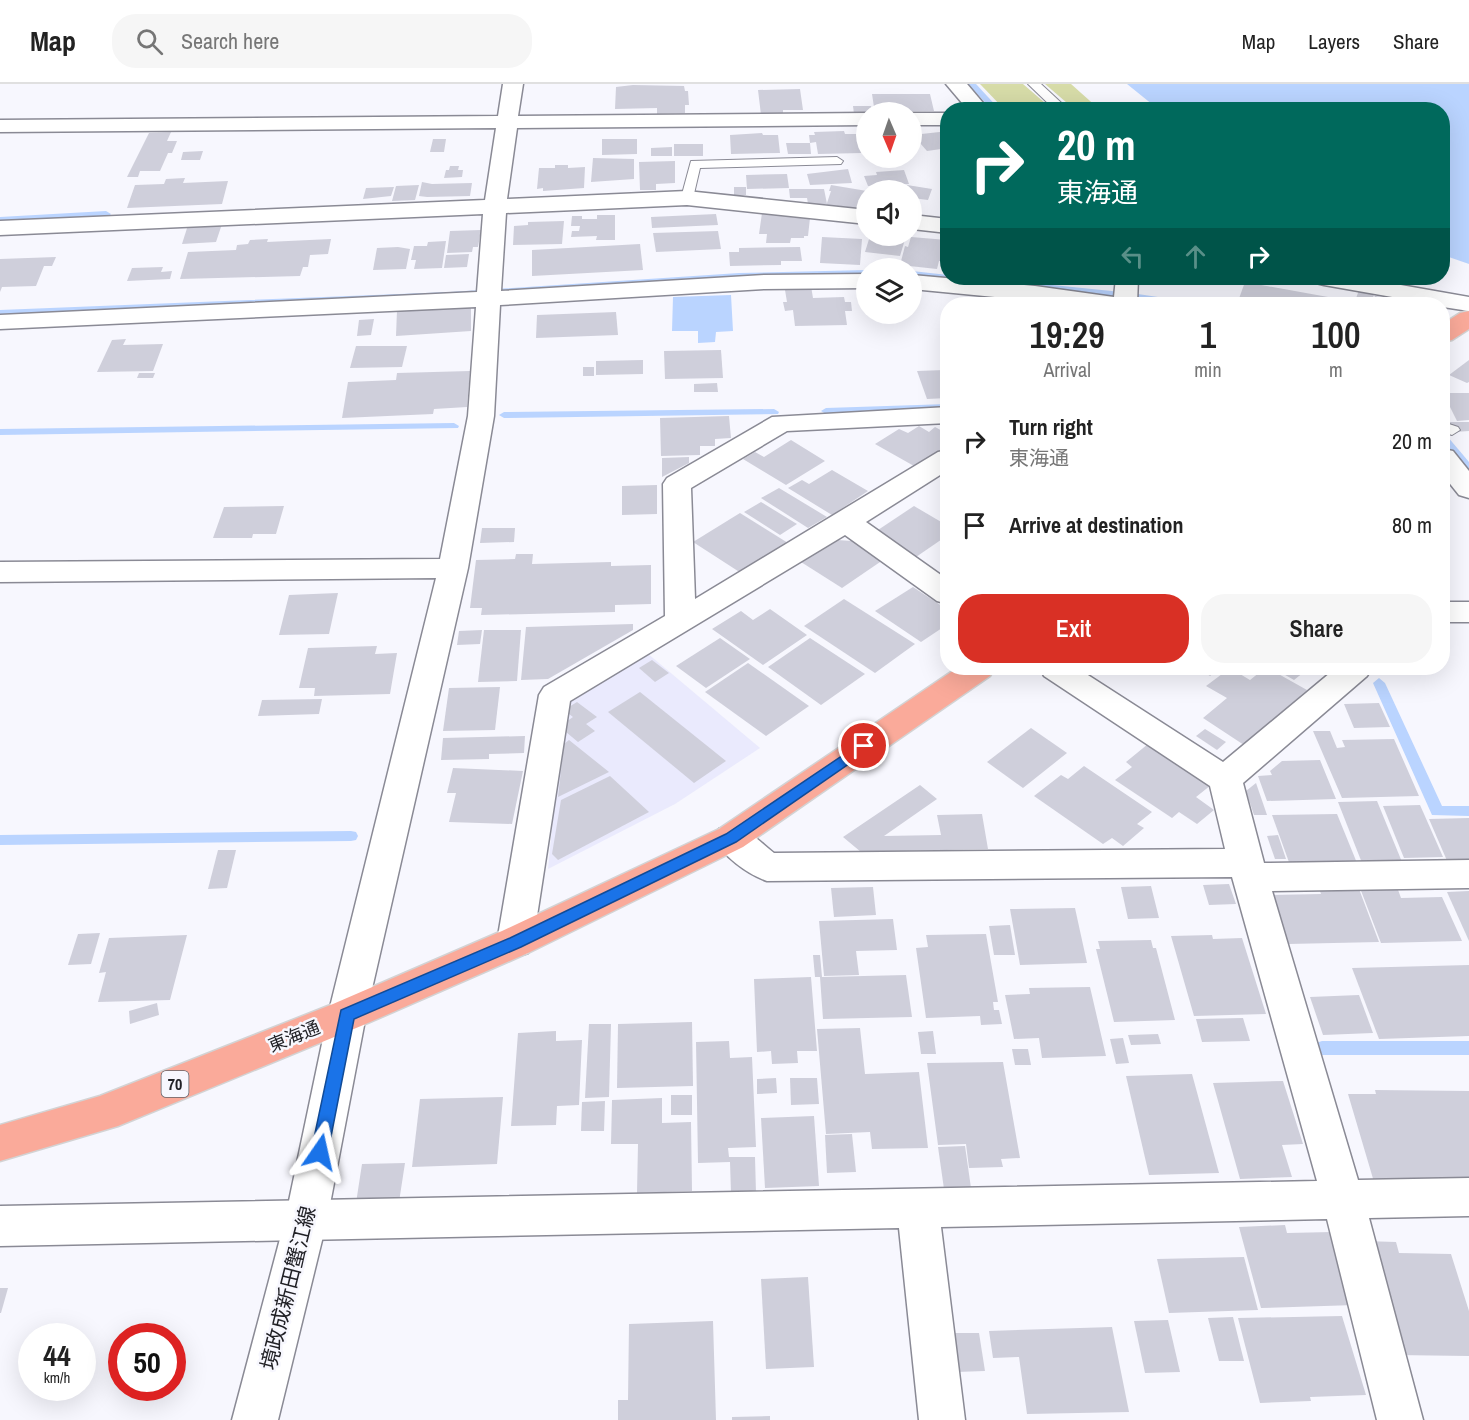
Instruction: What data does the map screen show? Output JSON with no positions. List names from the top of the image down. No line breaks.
{"streets":{"main road":["東海通","70"],"street":["境政成新田蟹江線"]},"crossings":[["東海通","境政成新田蟹江線"]],"north":"bottom","page":{"header":"Map","search":"Search here","nav":["Map","Layers","Share"],"turn":["20 m","東海通"],"eta":["19:29","Arrival","1","min","100","m"],"list":[{"name":"Turn right","note":"東海通","value":"20 m"},{"name":"Arrive at destination","value":"80 m"}],"buttons":["Exit","Share"],"speed":"44 km/h","limit":"50"}}
